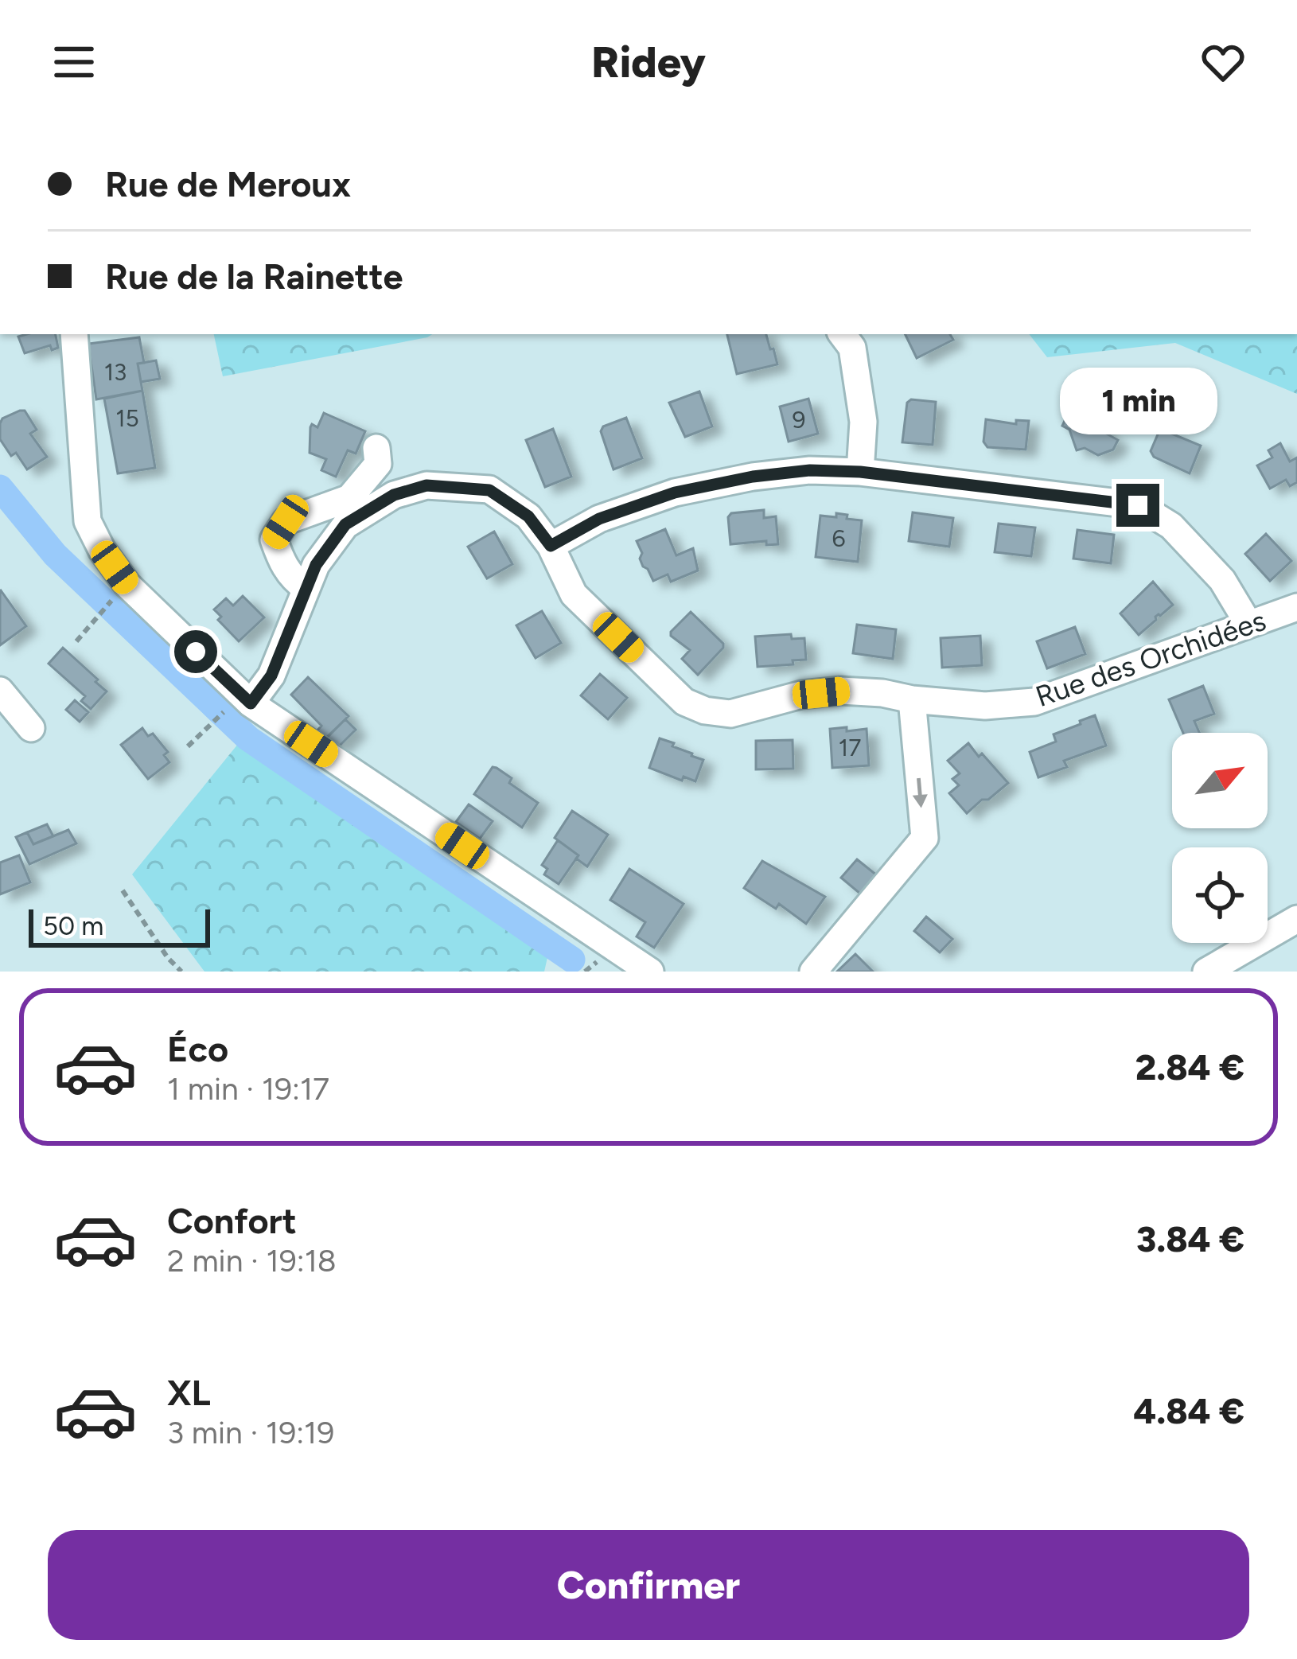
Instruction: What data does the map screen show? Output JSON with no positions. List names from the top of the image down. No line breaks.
{"streets":{"street":["Rue des Orchidées"]},"house_numbers":["13","15","9","6","17"],"scale_bar":"50 m","north":"top right","page":{"header":"Ridey","banner":["Rue de Meroux","Rue de la Rainette"],"bubble":"1 min","scale":"50 m","list":[{"name":"Éco","note":"1 min · 19:17","value":"2.84 €"},{"name":"Confort","note":"2 min · 19:18","value":"3.84 €"},{"name":"XL","note":"3 min · 19:19","value":"4.84 €"}],"buttons":"Confirmer"}}
